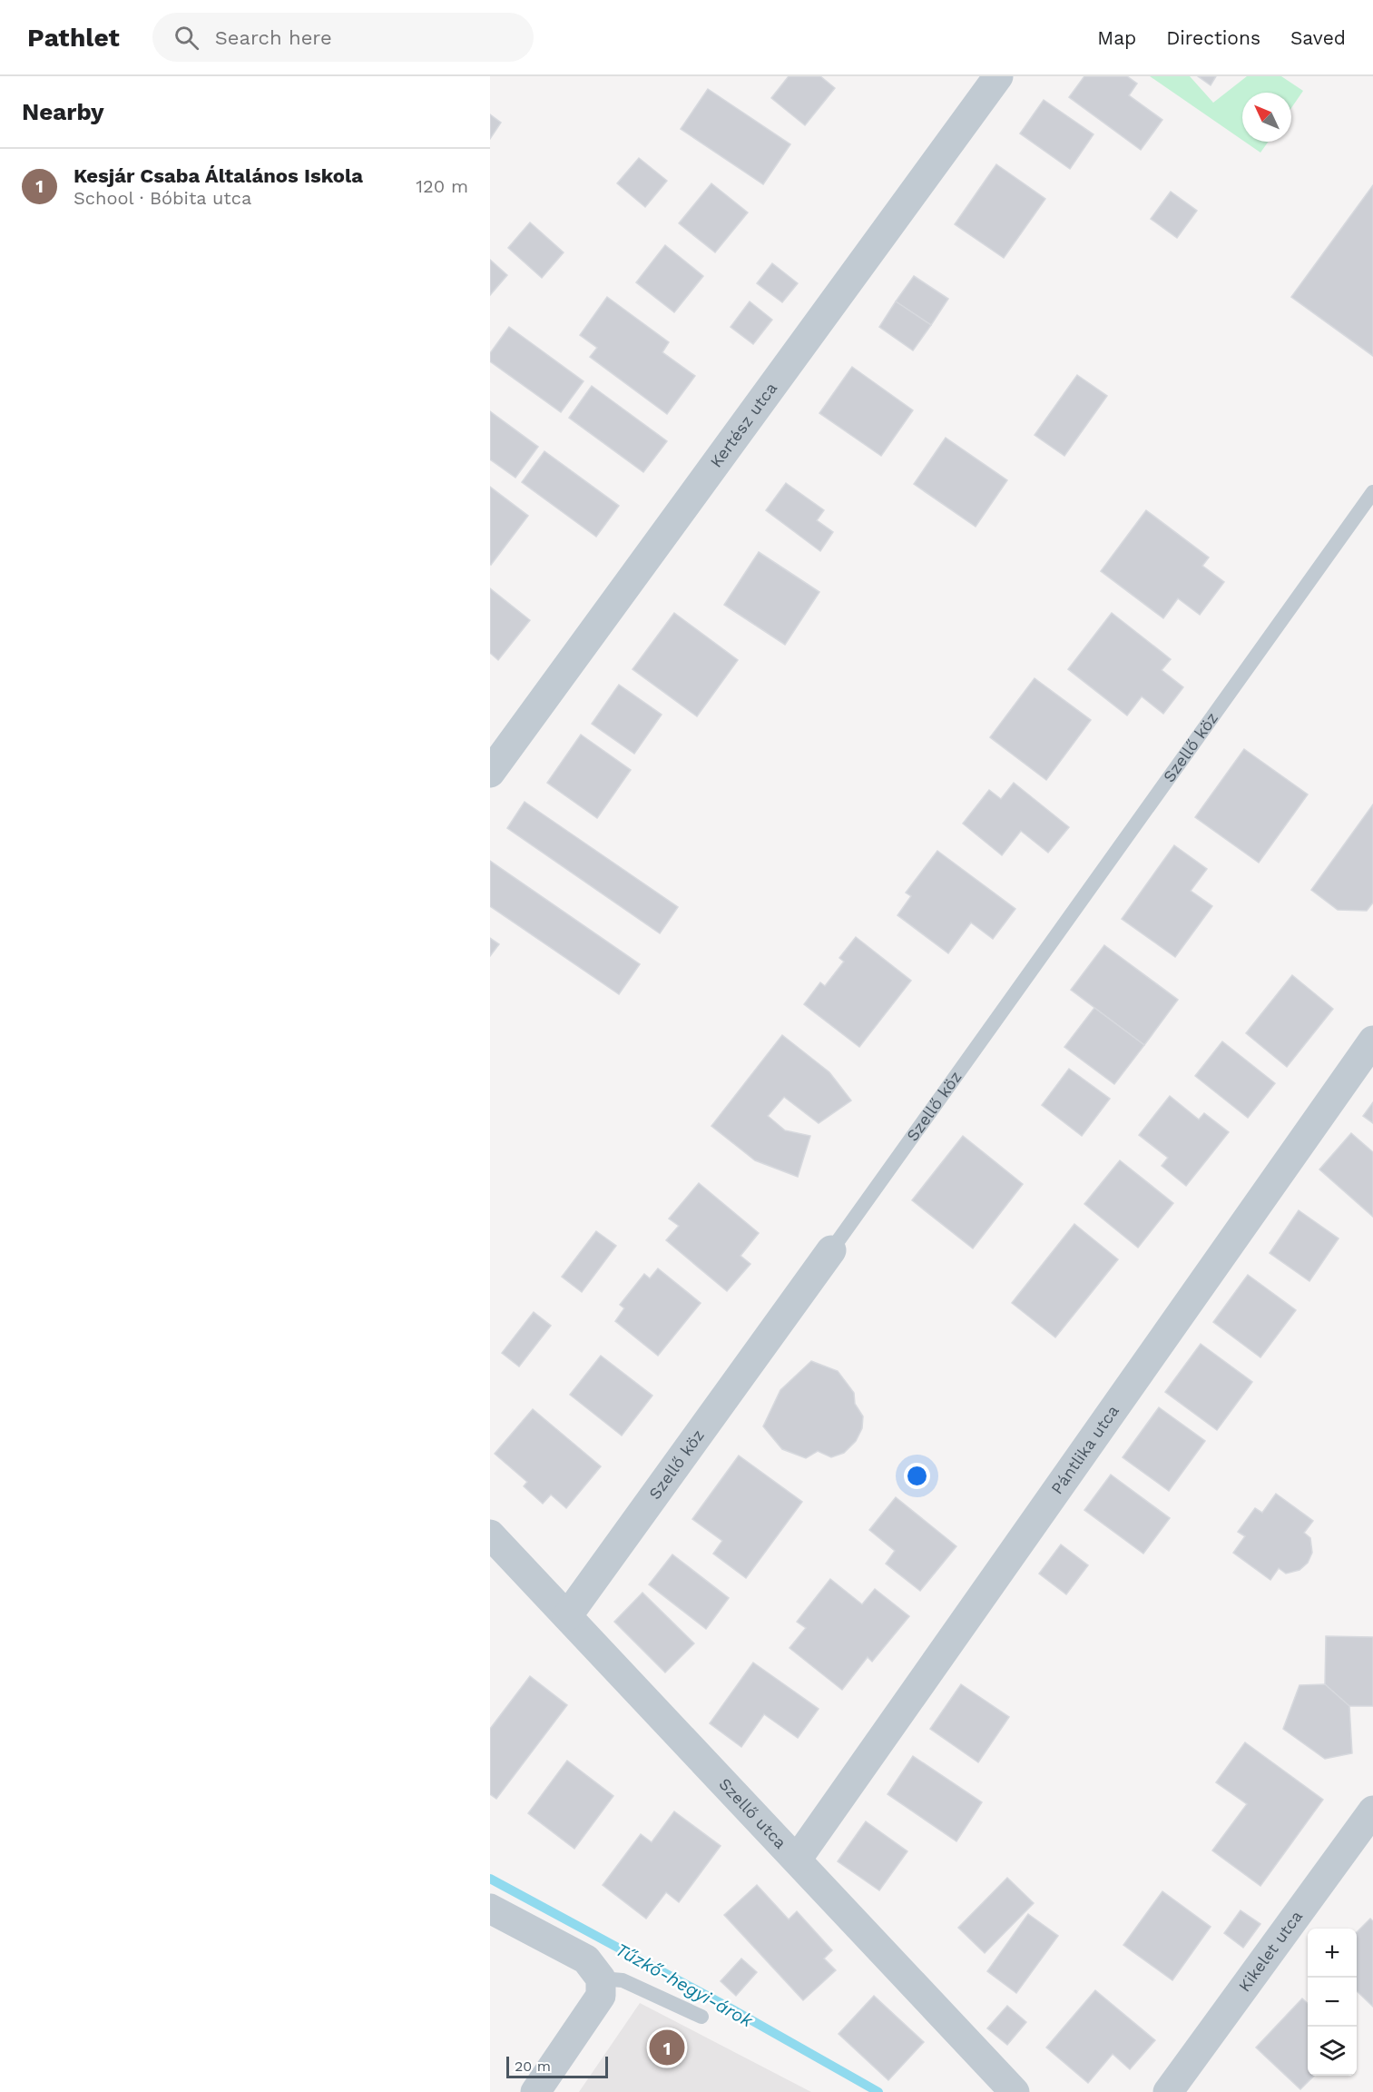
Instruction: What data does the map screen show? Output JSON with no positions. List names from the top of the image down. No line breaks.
{"streets":{"street":["Kertész utca","Szellő köz","Pántlika utca","Szellő utca","Kikelet utca"]},"crossings":[["Szellő köz","Szellő utca"],["Pántlika utca","Szellő utca"]],"water":["Tűzkő-hegyi-árok"],"scale_bar":"20 m","north":"top left","page":{"header":"Pathlet","search":"Search here","nav":["Map","Directions","Saved"],"heading":"Nearby","list":[{"mark":"1","name":"Kesjár Csaba Általános Iskola","note":"School · Bóbita utca","value":"120 m"}],"map_buttons":["+","−"],"pins":"1","scale":"20 m"}}
